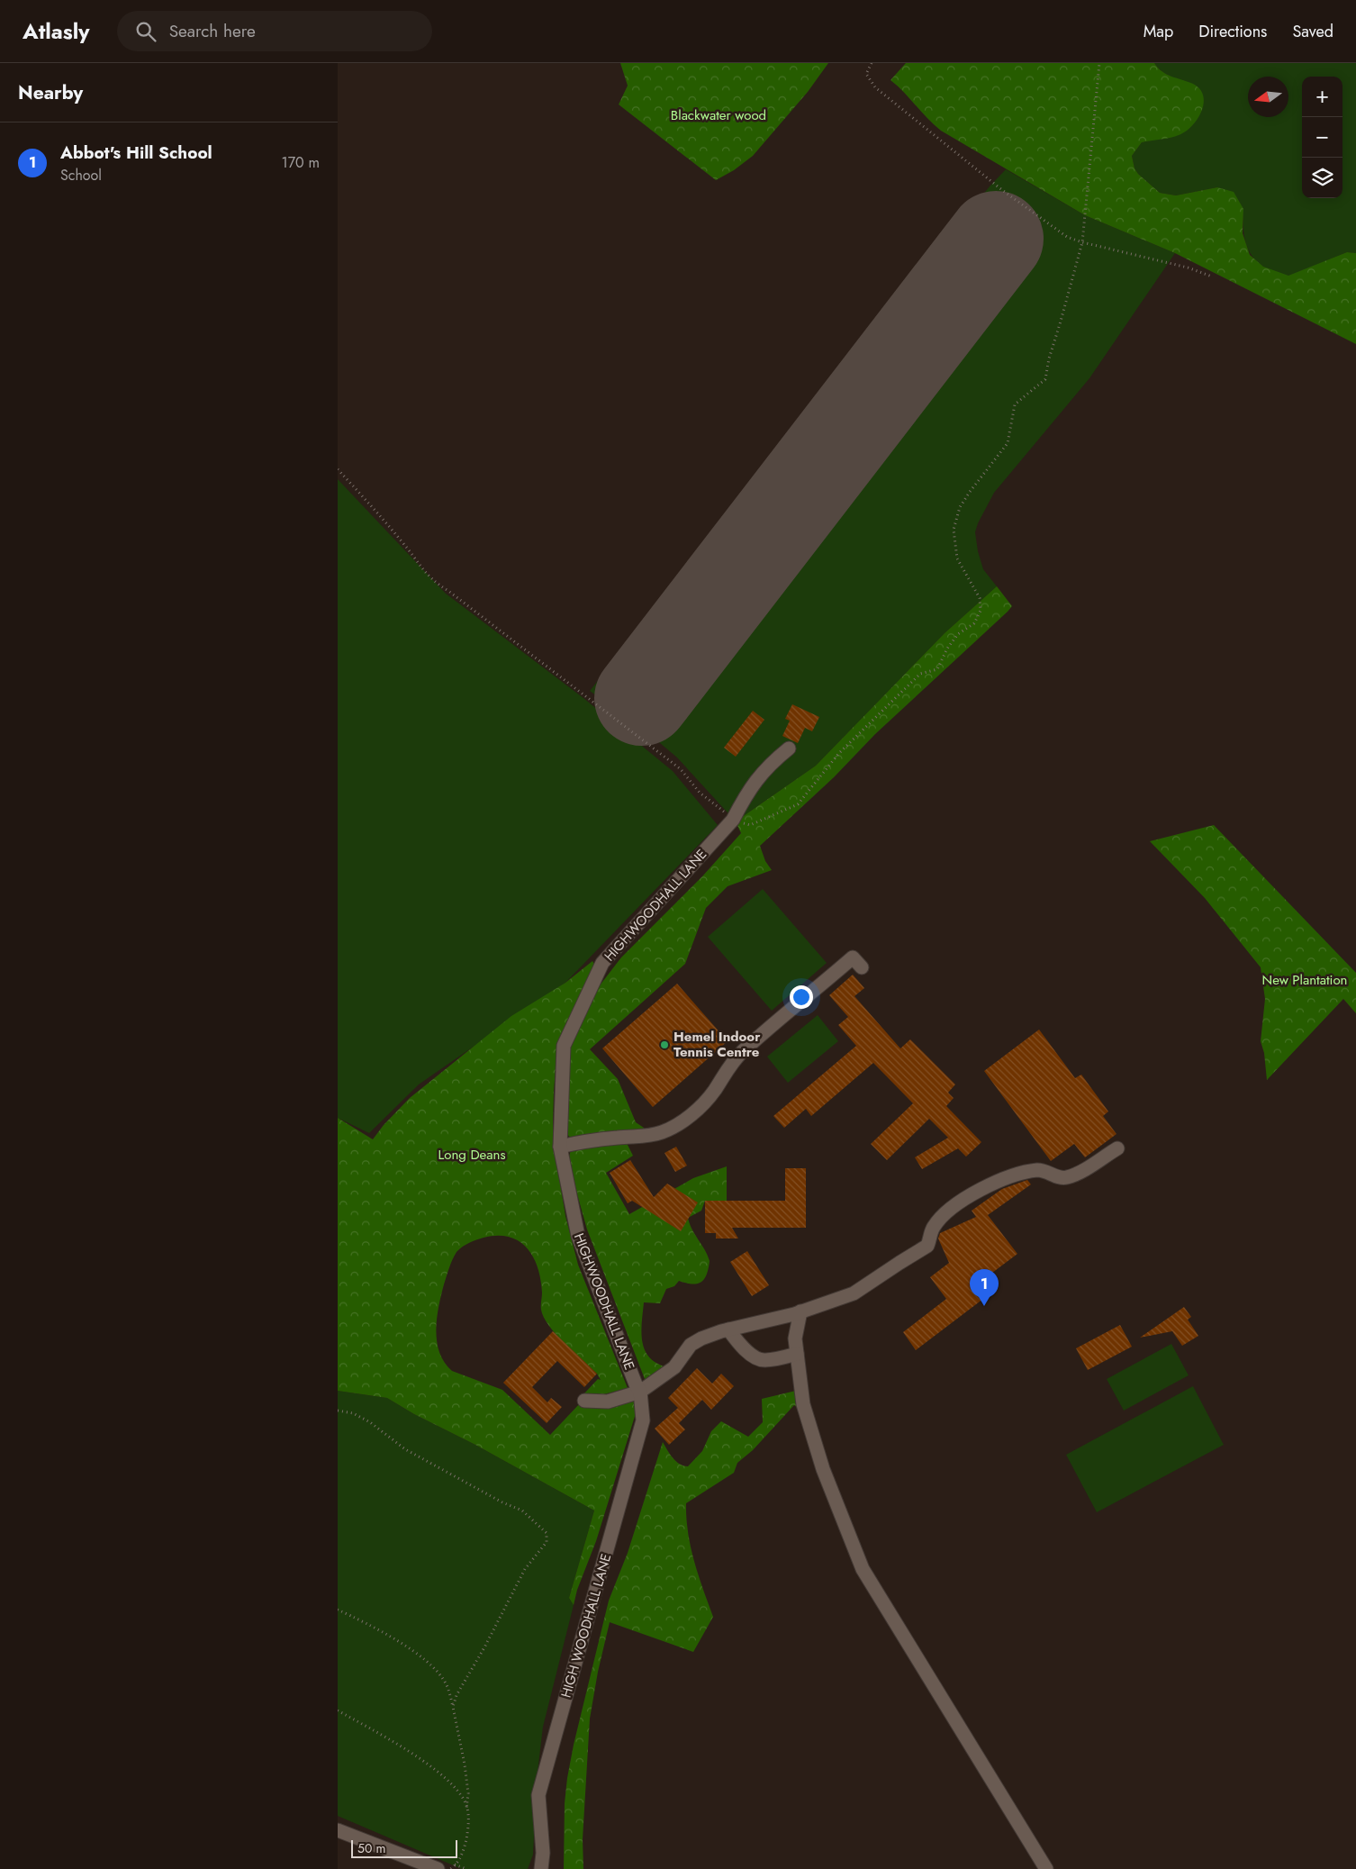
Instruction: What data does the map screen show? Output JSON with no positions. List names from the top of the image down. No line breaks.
{"streets":{"street":["HIGHWOODHALL LANE","HIGH WOODHALL LANE"]},"crossings":[["HIGHWOODHALL LANE","HIGH WOODHALL LANE"]],"parks":["Blackwater wood","New Plantation","Long Deans"],"places":["Hemel Indoor Tennis Centre"],"scale_bar":"50 m","north":"left","page":{"header":"Atlasly","search":"Search here","nav":["Map","Directions","Saved"],"heading":"Nearby","map_buttons":["+","−"],"list":[{"mark":"1","name":"Abbot's Hill School","note":"School","value":"170 m"}],"pins":"1","scale":"50 m"}}
